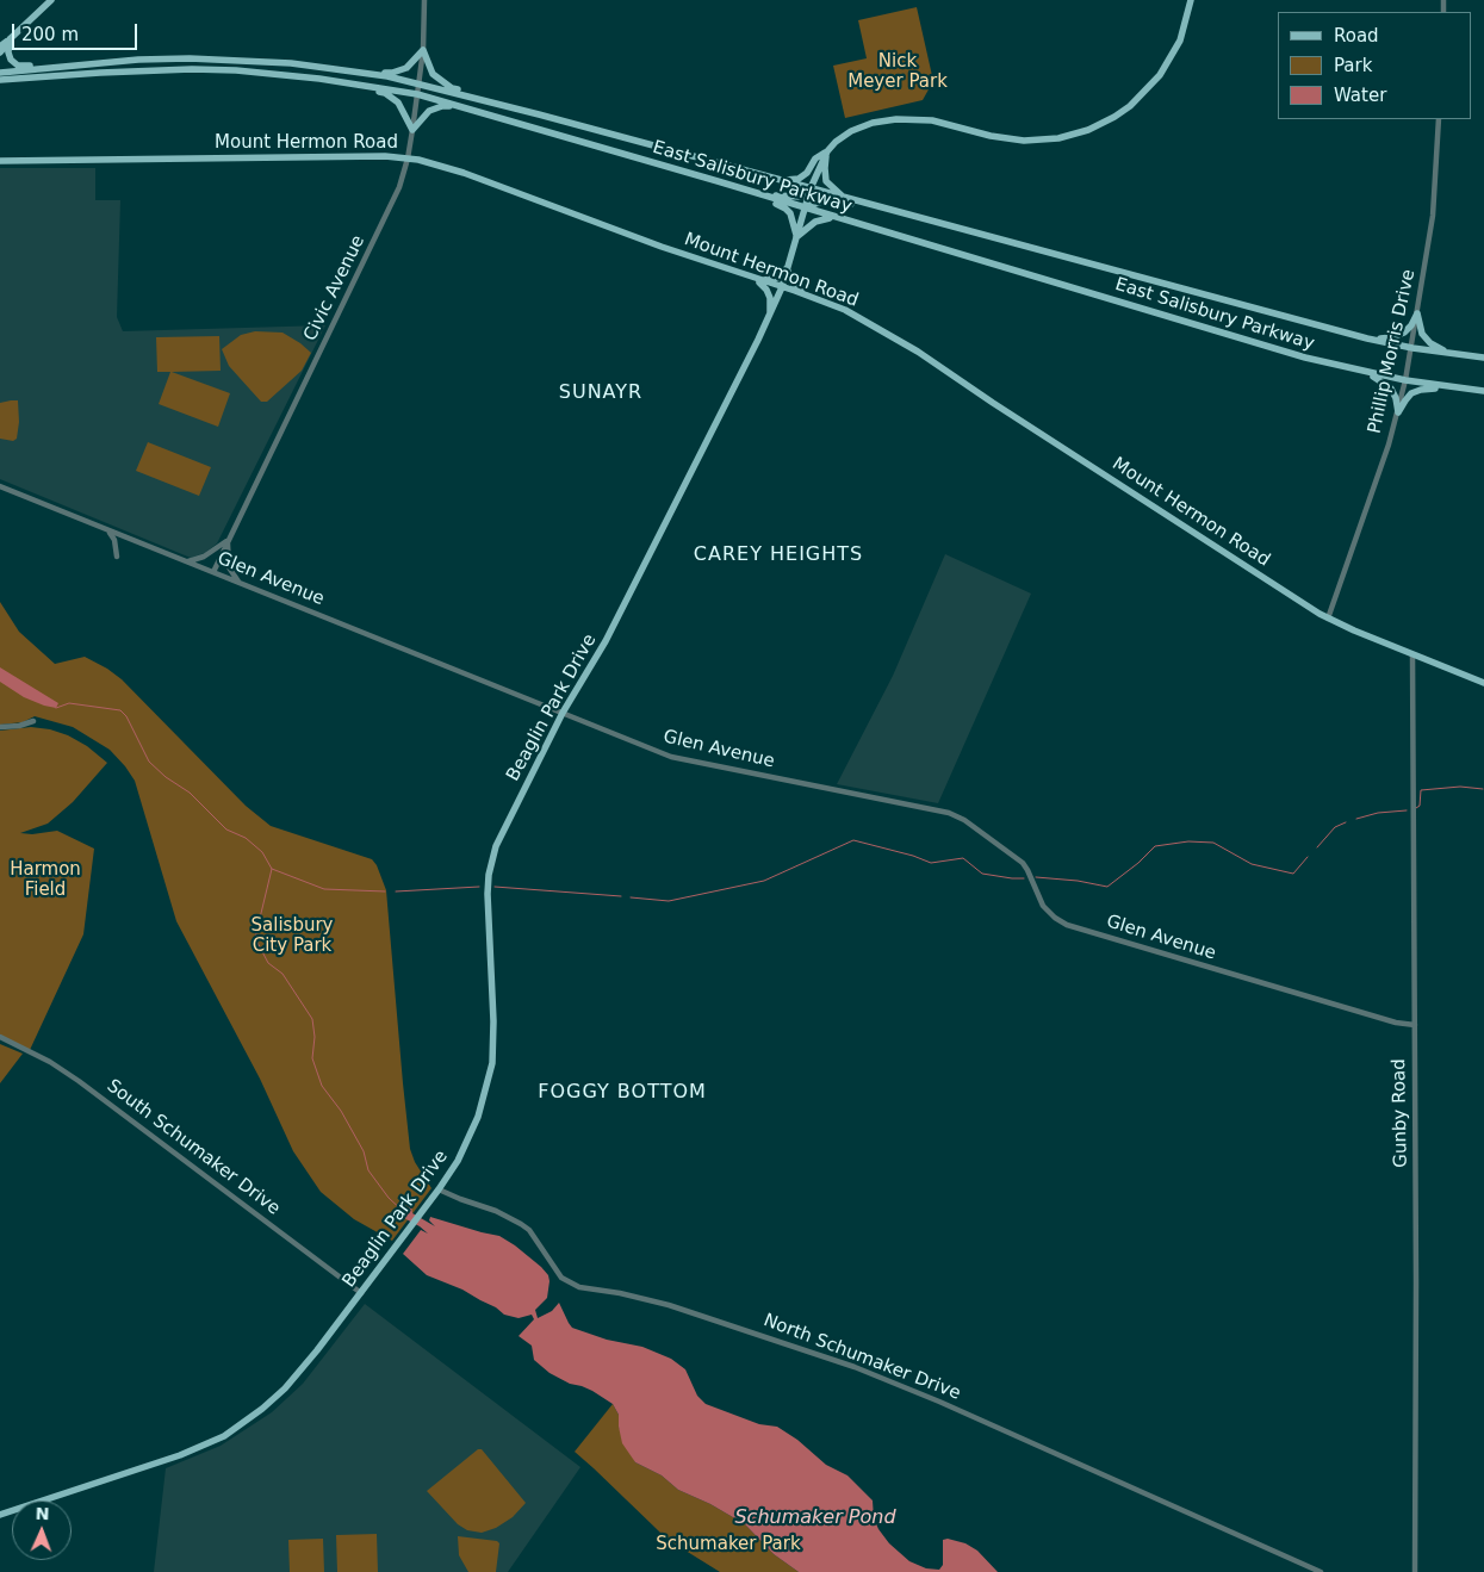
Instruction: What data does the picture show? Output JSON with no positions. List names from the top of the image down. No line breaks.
{"streets":{"main road":["Mount Hermon Road","East Salisbury Parkway","Beaglin Park Drive"],"street":["Civic Avenue","Phillip Morris Drive","Glen Avenue","Gunby Road","South Schumaker Drive","North Schumaker Drive"]},"crossings":[["Mount Hermon Road","Civic Avenue"],["Mount Hermon Road","Phillip Morris Drive"],["Mount Hermon Road","Beaglin Park Drive"],["Mount Hermon Road","Gunby Road"],["East Salisbury Parkway","Civic Avenue"],["East Salisbury Parkway","Phillip Morris Drive"],["East Salisbury Parkway","Beaglin Park Drive"],["Civic Avenue","Glen Avenue"],["Glen Avenue","Beaglin Park Drive"],["Glen Avenue","Gunby Road"],["Beaglin Park Drive","South Schumaker Drive"],["Beaglin Park Drive","North Schumaker Drive"]],"districts":["SUNAYR","CAREY HEIGHTS","FOGGY BOTTOM"],"water":["Schumaker Pond"],"parks":["Nick Meyer Park","Harmon Field","Salisbury City Park","Schumaker Park"],"legend":["Road","Park","Water"],"scale_bar":"200 m","north":"top"}
